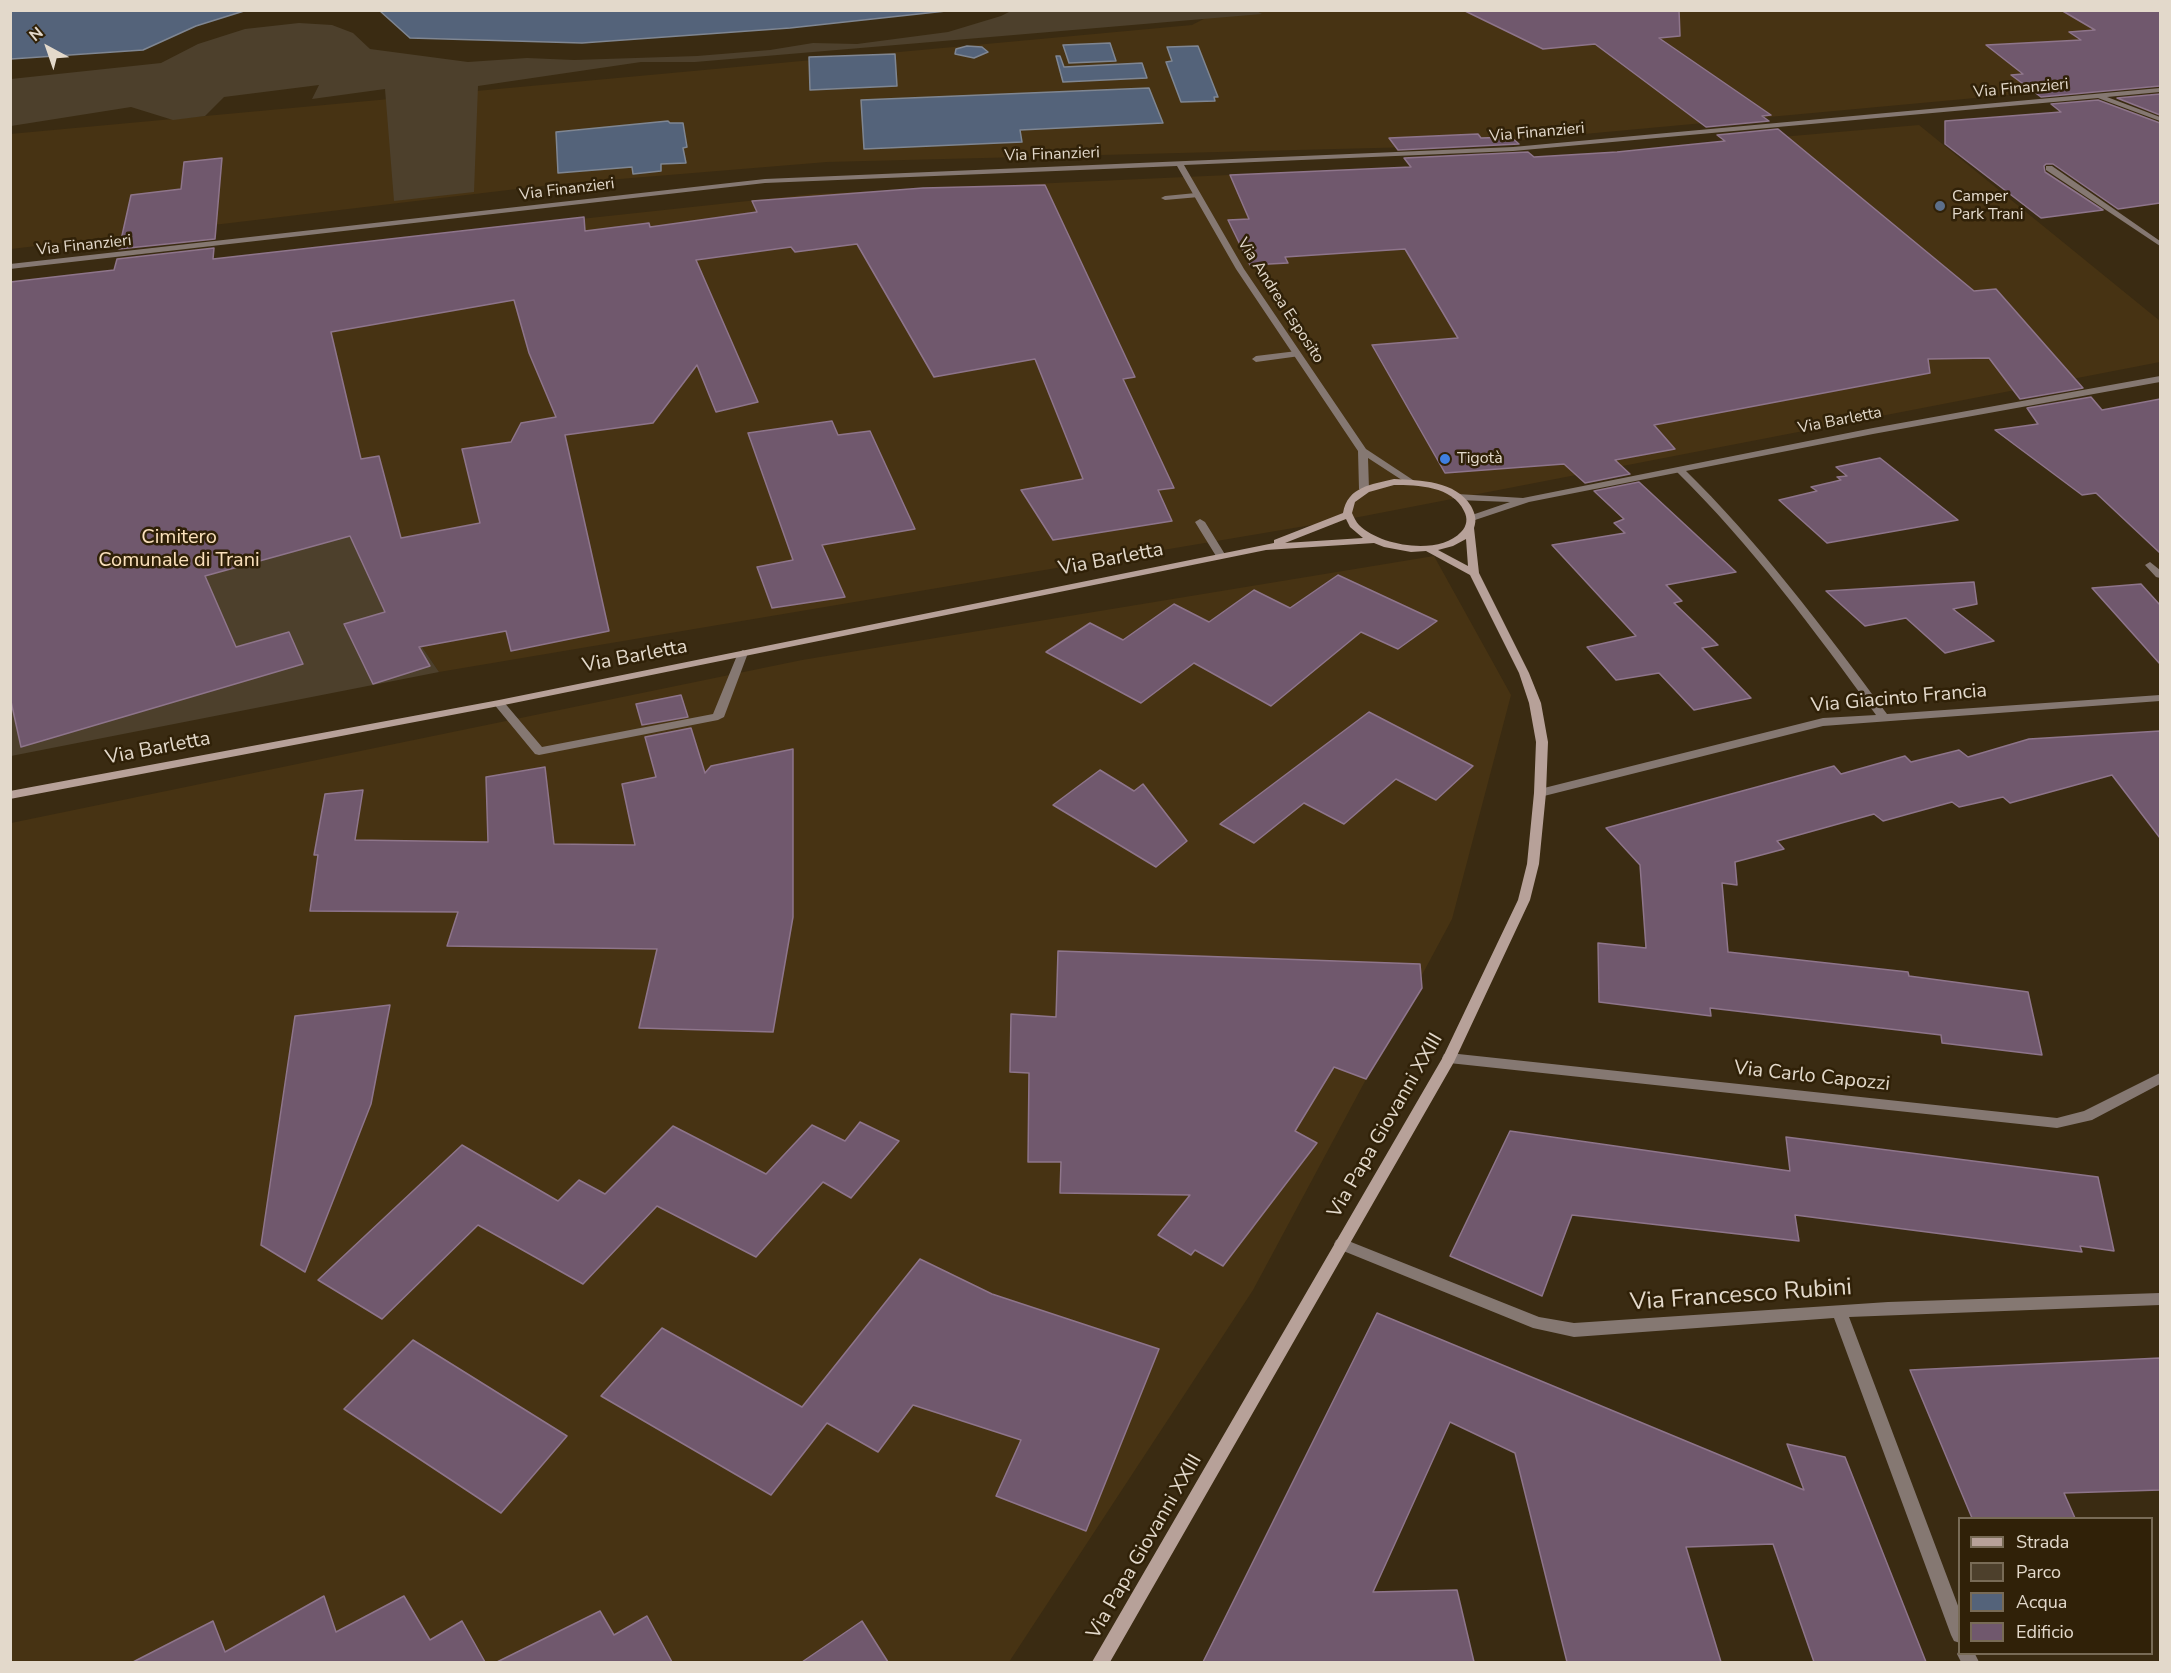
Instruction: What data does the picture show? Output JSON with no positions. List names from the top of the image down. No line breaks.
{"streets":{"main road":["Via Barletta","Via Papa Giovanni XXIII"],"street":["Via Finanzieri","Via Andrea Esposito","Via Giacinto Francia","Via Carlo Capozzi","Via Francesco Rubini"]},"crossings":[["Via Finanzieri","Via Andrea Esposito"],["Via Andrea Esposito","Via Barletta"],["Via Giacinto Francia","Via Papa Giovanni XXIII"],["Via Carlo Capozzi","Via Papa Giovanni XXIII"],["Via Papa Giovanni XXIII","Via Francesco Rubini"]],"parks":["Cimitero Comunale di Trani"],"places":["Camper Park Trani","Tigotà"],"legend":["Strada","Parco","Acqua","Edificio"],"north":"top left"}
